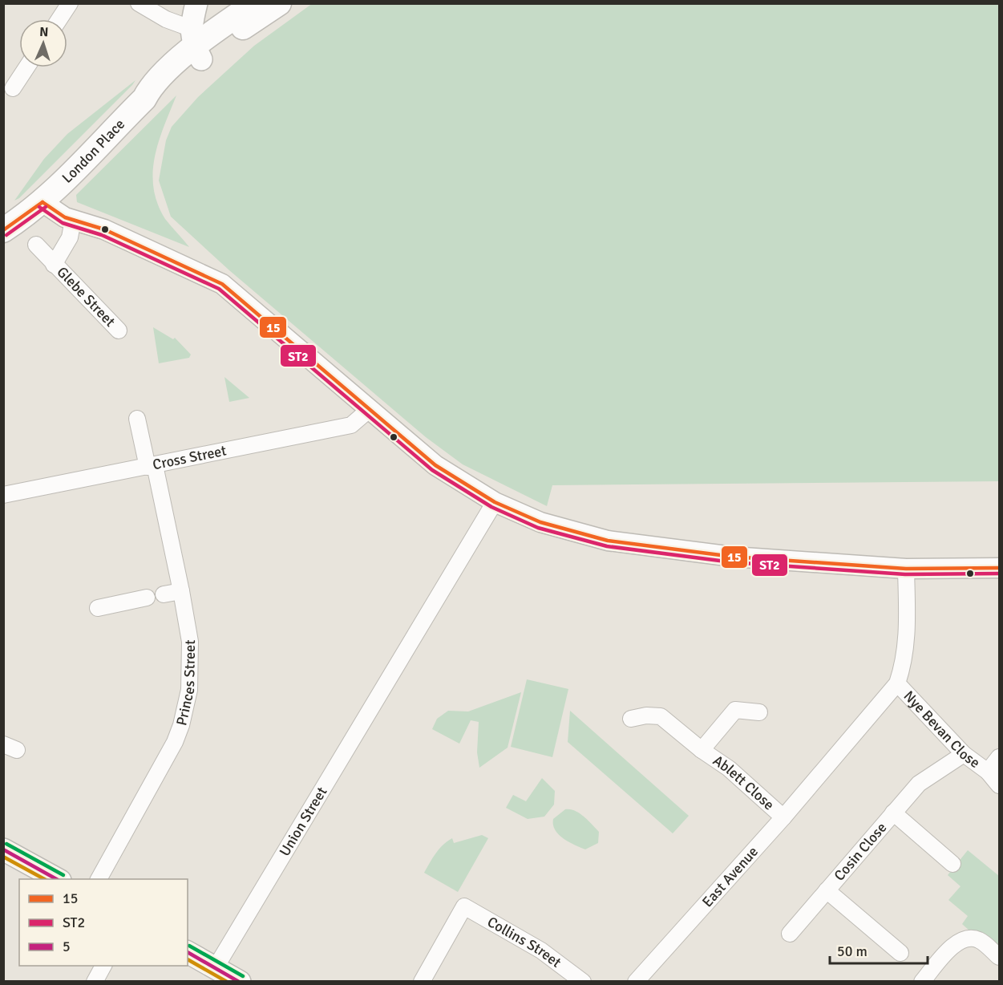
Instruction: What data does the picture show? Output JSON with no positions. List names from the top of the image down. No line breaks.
{"streets":{"main road":["London Place"],"street":["Glebe Street","Cross Street","Princes Street","Nye Bevan Close","Ablett Close","Union Street","Cosin Close","East Avenue","Collins Street"]},"crossings":[["Cross Street","Princes Street"],["Nye Bevan Close","Cosin Close"],["Nye Bevan Close","East Avenue"],["Ablett Close","East Avenue"]],"lines":["transit line 15","transit line ST2","transit line 5"],"legend":["15","ST2","5"],"scale_bar":"50 m","north":"top"}
